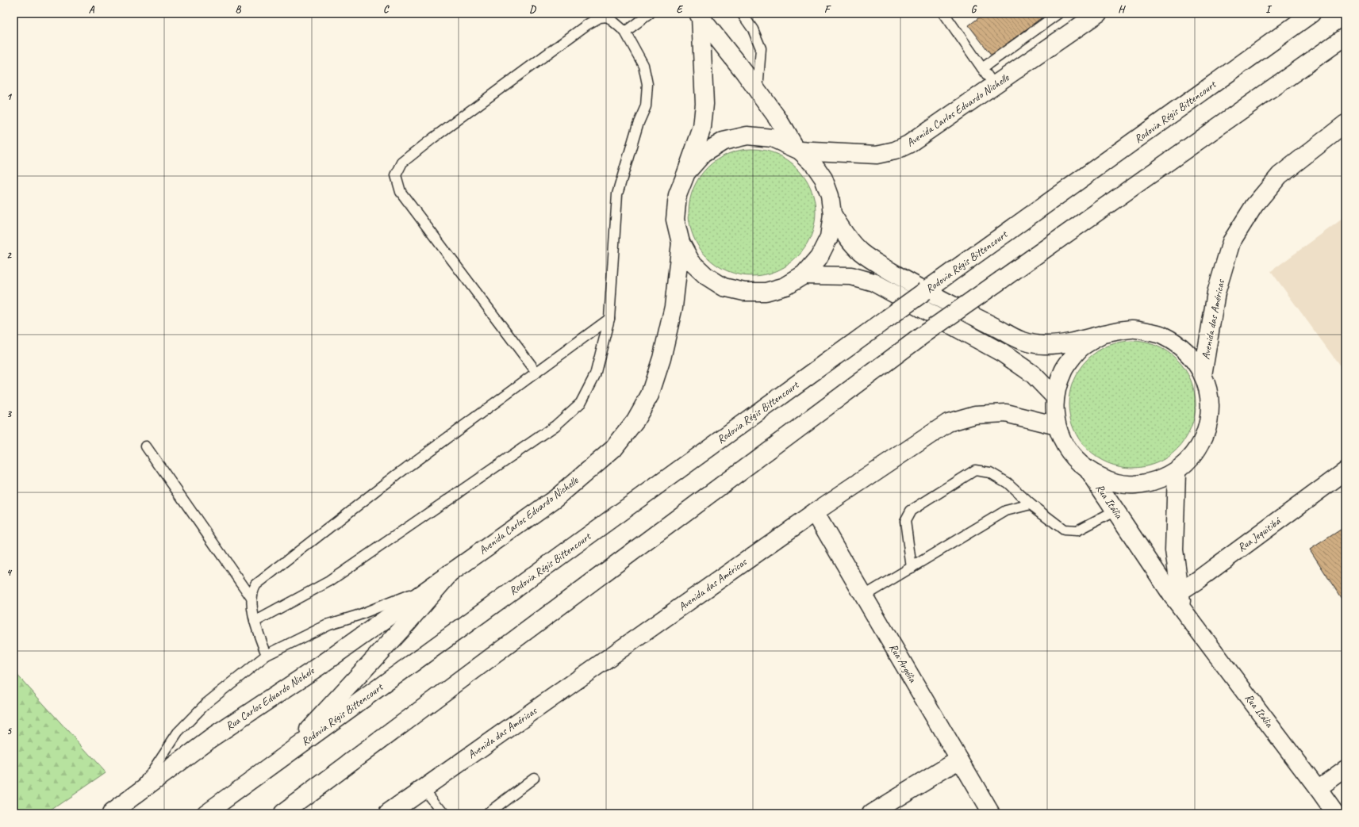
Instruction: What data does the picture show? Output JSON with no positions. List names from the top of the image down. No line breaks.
{"streets":{"main road":["Avenida Carlos Eduardo Nichelle","Rodovia Régis Bittencourt","Avenida das Américas","Rua Itália","Rua Jequitibá","Rua Argélia","Rua Carlos Eduardo Nichele"]},"crossings":[["Avenida Carlos Eduardo Nichelle","Rua Carlos Eduardo Nichele"],["Avenida das Américas","Rua Argélia"],["Rua Itália","Rua Jequitibá"]],"grid":{"columns":["A","B","C","D","E","F","G","H","I"],"rows":["1","2","3","4","5"]}}
